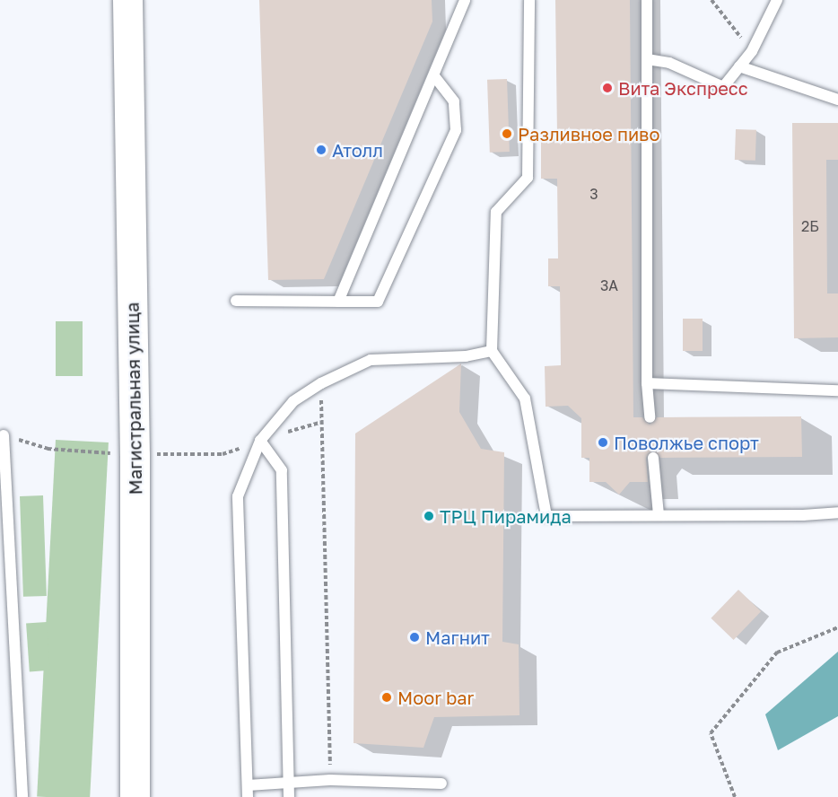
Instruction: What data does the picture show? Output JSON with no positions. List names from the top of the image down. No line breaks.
{"streets":{"main road":["Магистральная улица"]},"places":["Вита Экспресс","Разливное пиво","Атолл","Поволжье спорт","ТРЦ Пирамида","Магнит","Moor bar"],"house_numbers":["3","2Б","3А"]}
